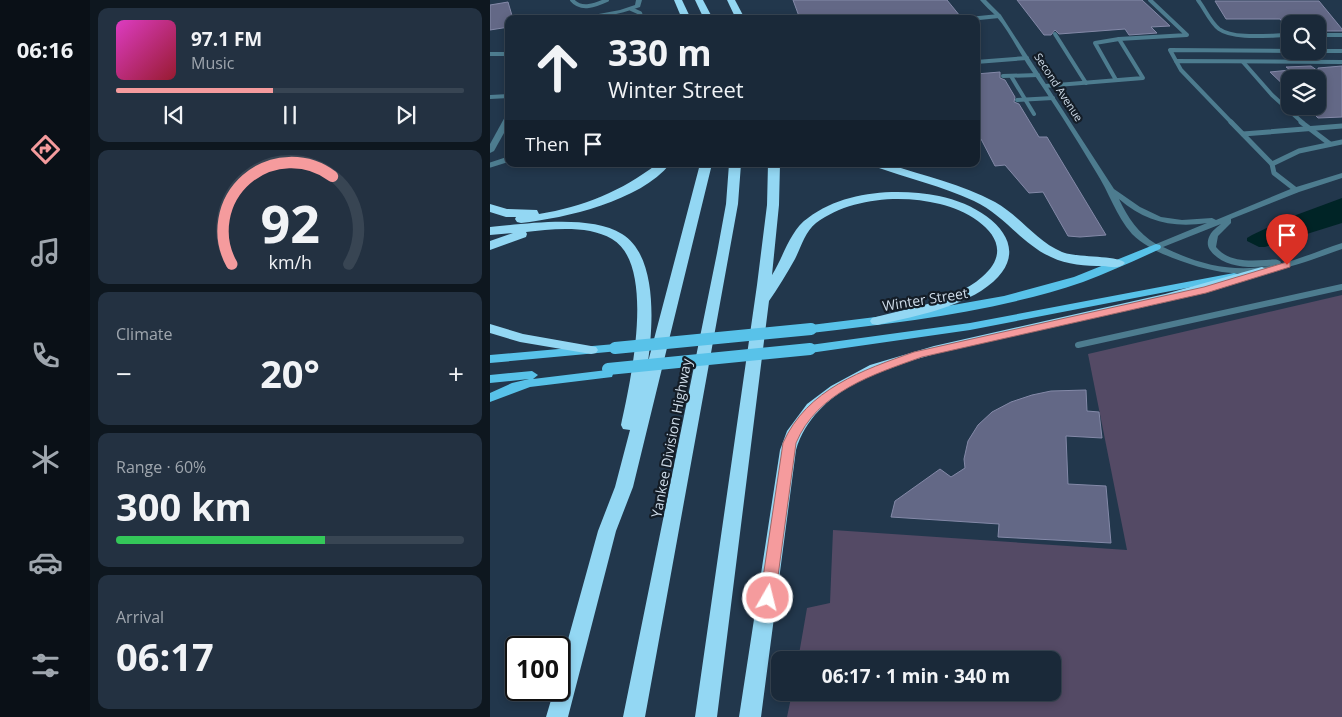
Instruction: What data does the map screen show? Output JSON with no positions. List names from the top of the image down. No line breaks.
{"streets":{"highway":["Yankee Division Highway"],"main road":["Winter Street"],"street":["Second Avenue"]},"crossings":[["Second Avenue","Winter Street"]],"page":{"tabs":"06:16","turn":["330 m","Winter Street"],"song":["97.1 FM","Music"],"then":"Then","tile":["Climate",["Range · 60%","300 km"],["Arrival","06:17"]],"heat":["−","20°","+"],"limit":"100","trip":"06:17 · 1 min · 340 m","gauge":["92","km/h"]}}
